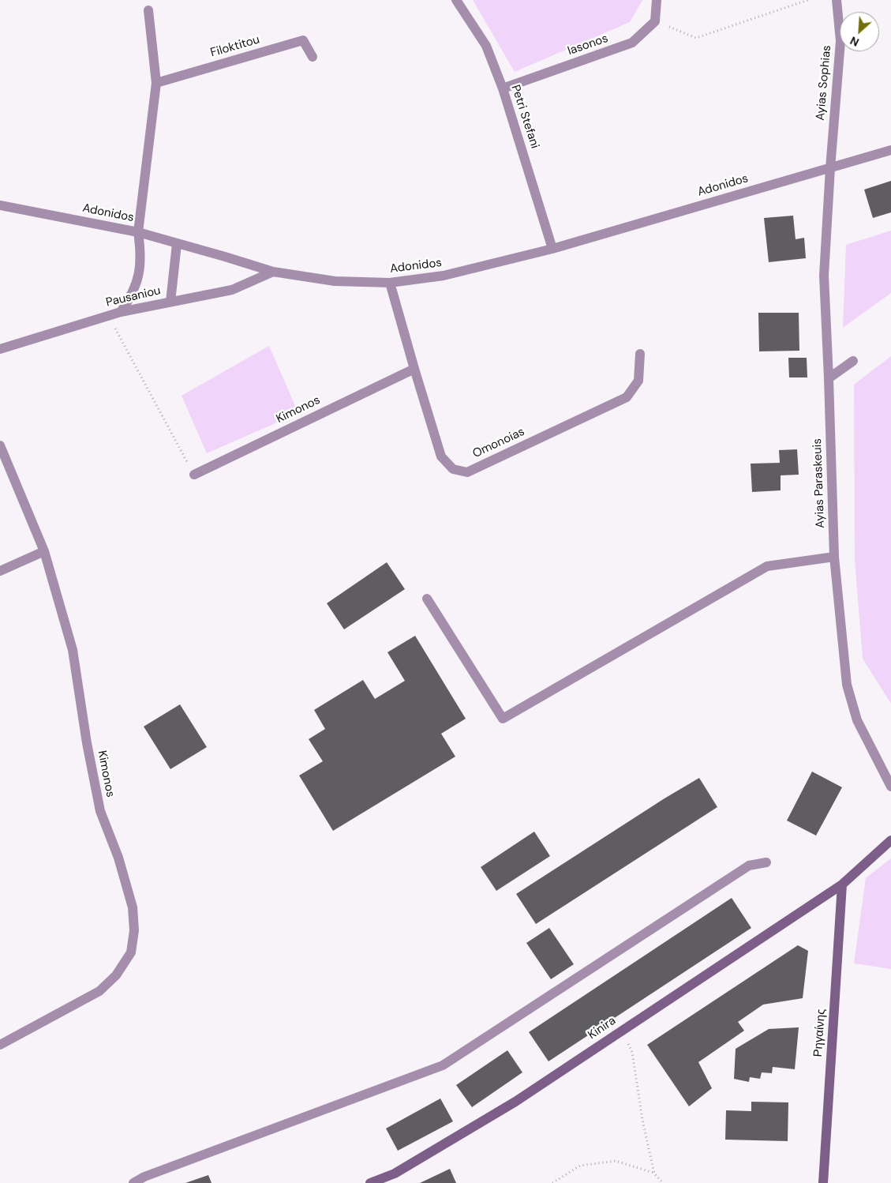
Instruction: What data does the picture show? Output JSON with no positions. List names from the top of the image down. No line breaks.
{"streets":{"main road":["Kinira","Ρηγαίνης"],"street":["Iasonos","Filoktitou","Ayias Sophias","Petri Stefani","Adonidos","Pausaniou","Kimonos","Omonoias","Ayias Paraskeuis"]},"crossings":[["Iasonos","Petri Stefani"],["Ayias Sophias","Adonidos"],["Ayias Sophias","Ayias Paraskeuis"],["Petri Stefani","Adonidos"],["Adonidos","Pausaniou"],["Adonidos","Omonoias"],["Adonidos","Ayias Paraskeuis"],["Kimonos","Omonoias"],["Kinira","Ρηγαίνης"]],"north":"bottom left"}
